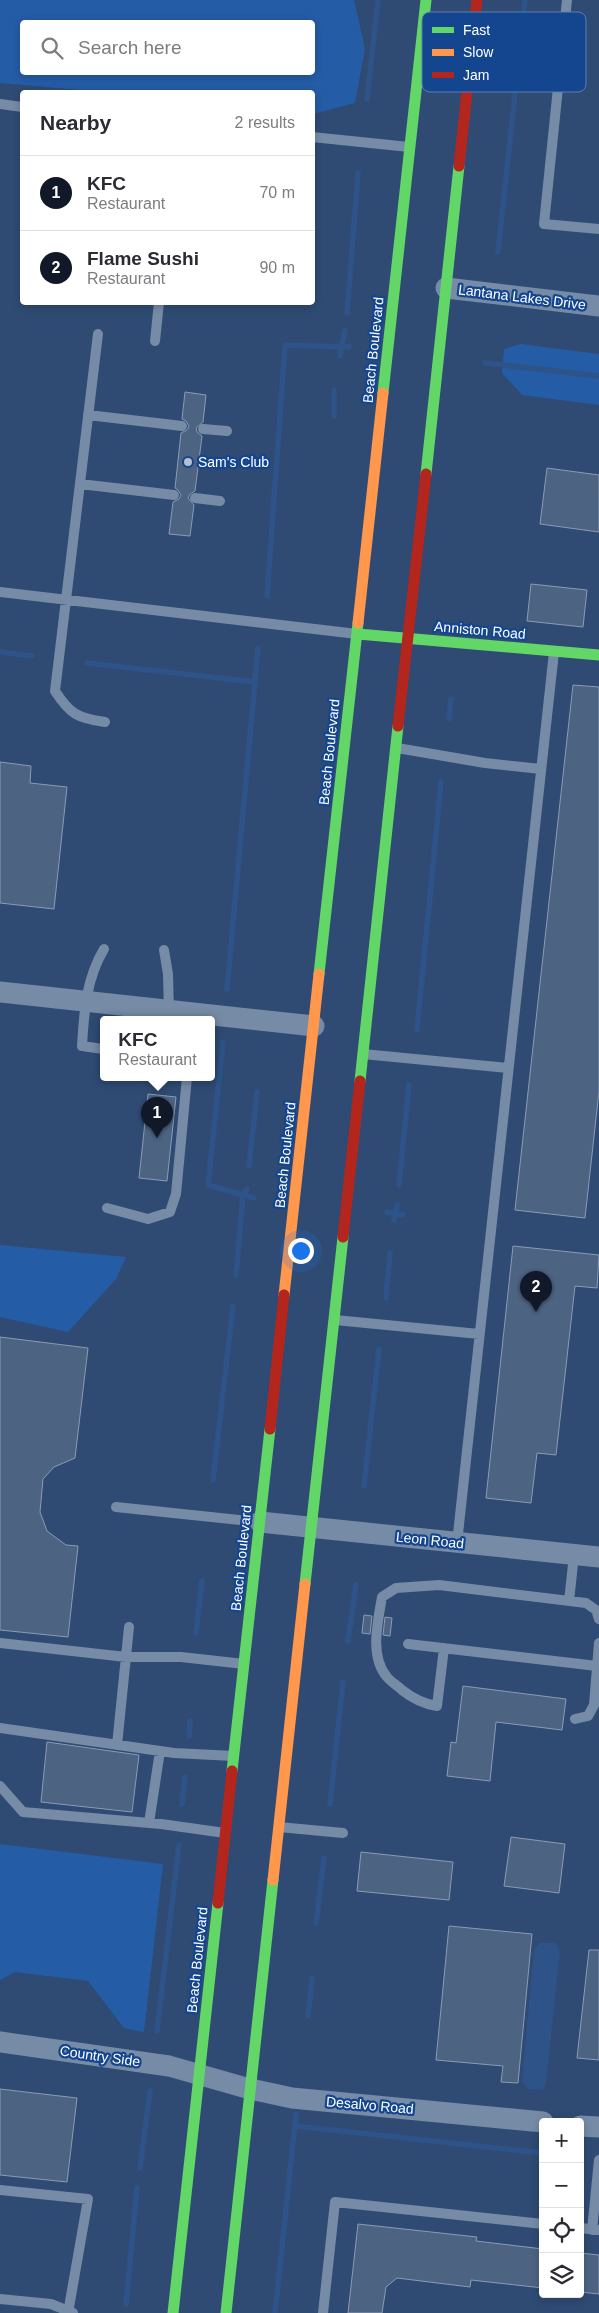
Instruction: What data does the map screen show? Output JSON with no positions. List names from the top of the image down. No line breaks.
{"streets":{"main road":["Beach Boulevard","Anniston Road"],"street":["Lantana Lakes Drive","Leon Road","Country Side","Desalvo Road"]},"crossings":[["Beach Boulevard","Anniston Road"],["Beach Boulevard","Leon Road"],["Beach Boulevard","Country Side"],["Beach Boulevard","Desalvo Road"],["Country Side","Desalvo Road"]],"places":["Sam's Club"],"legend":["Fast","Slow","Jam"],"page":{"search":"Search here","heading":["Nearby","2 results"],"list":[{"mark":"1","name":"KFC","note":"Restaurant","value":"70 m"},{"mark":"2","name":"Flame Sushi","note":"Restaurant","value":"90 m"}],"popup":["KFC","Restaurant"],"pins":["1","2"],"map_buttons":["+","−"]}}
